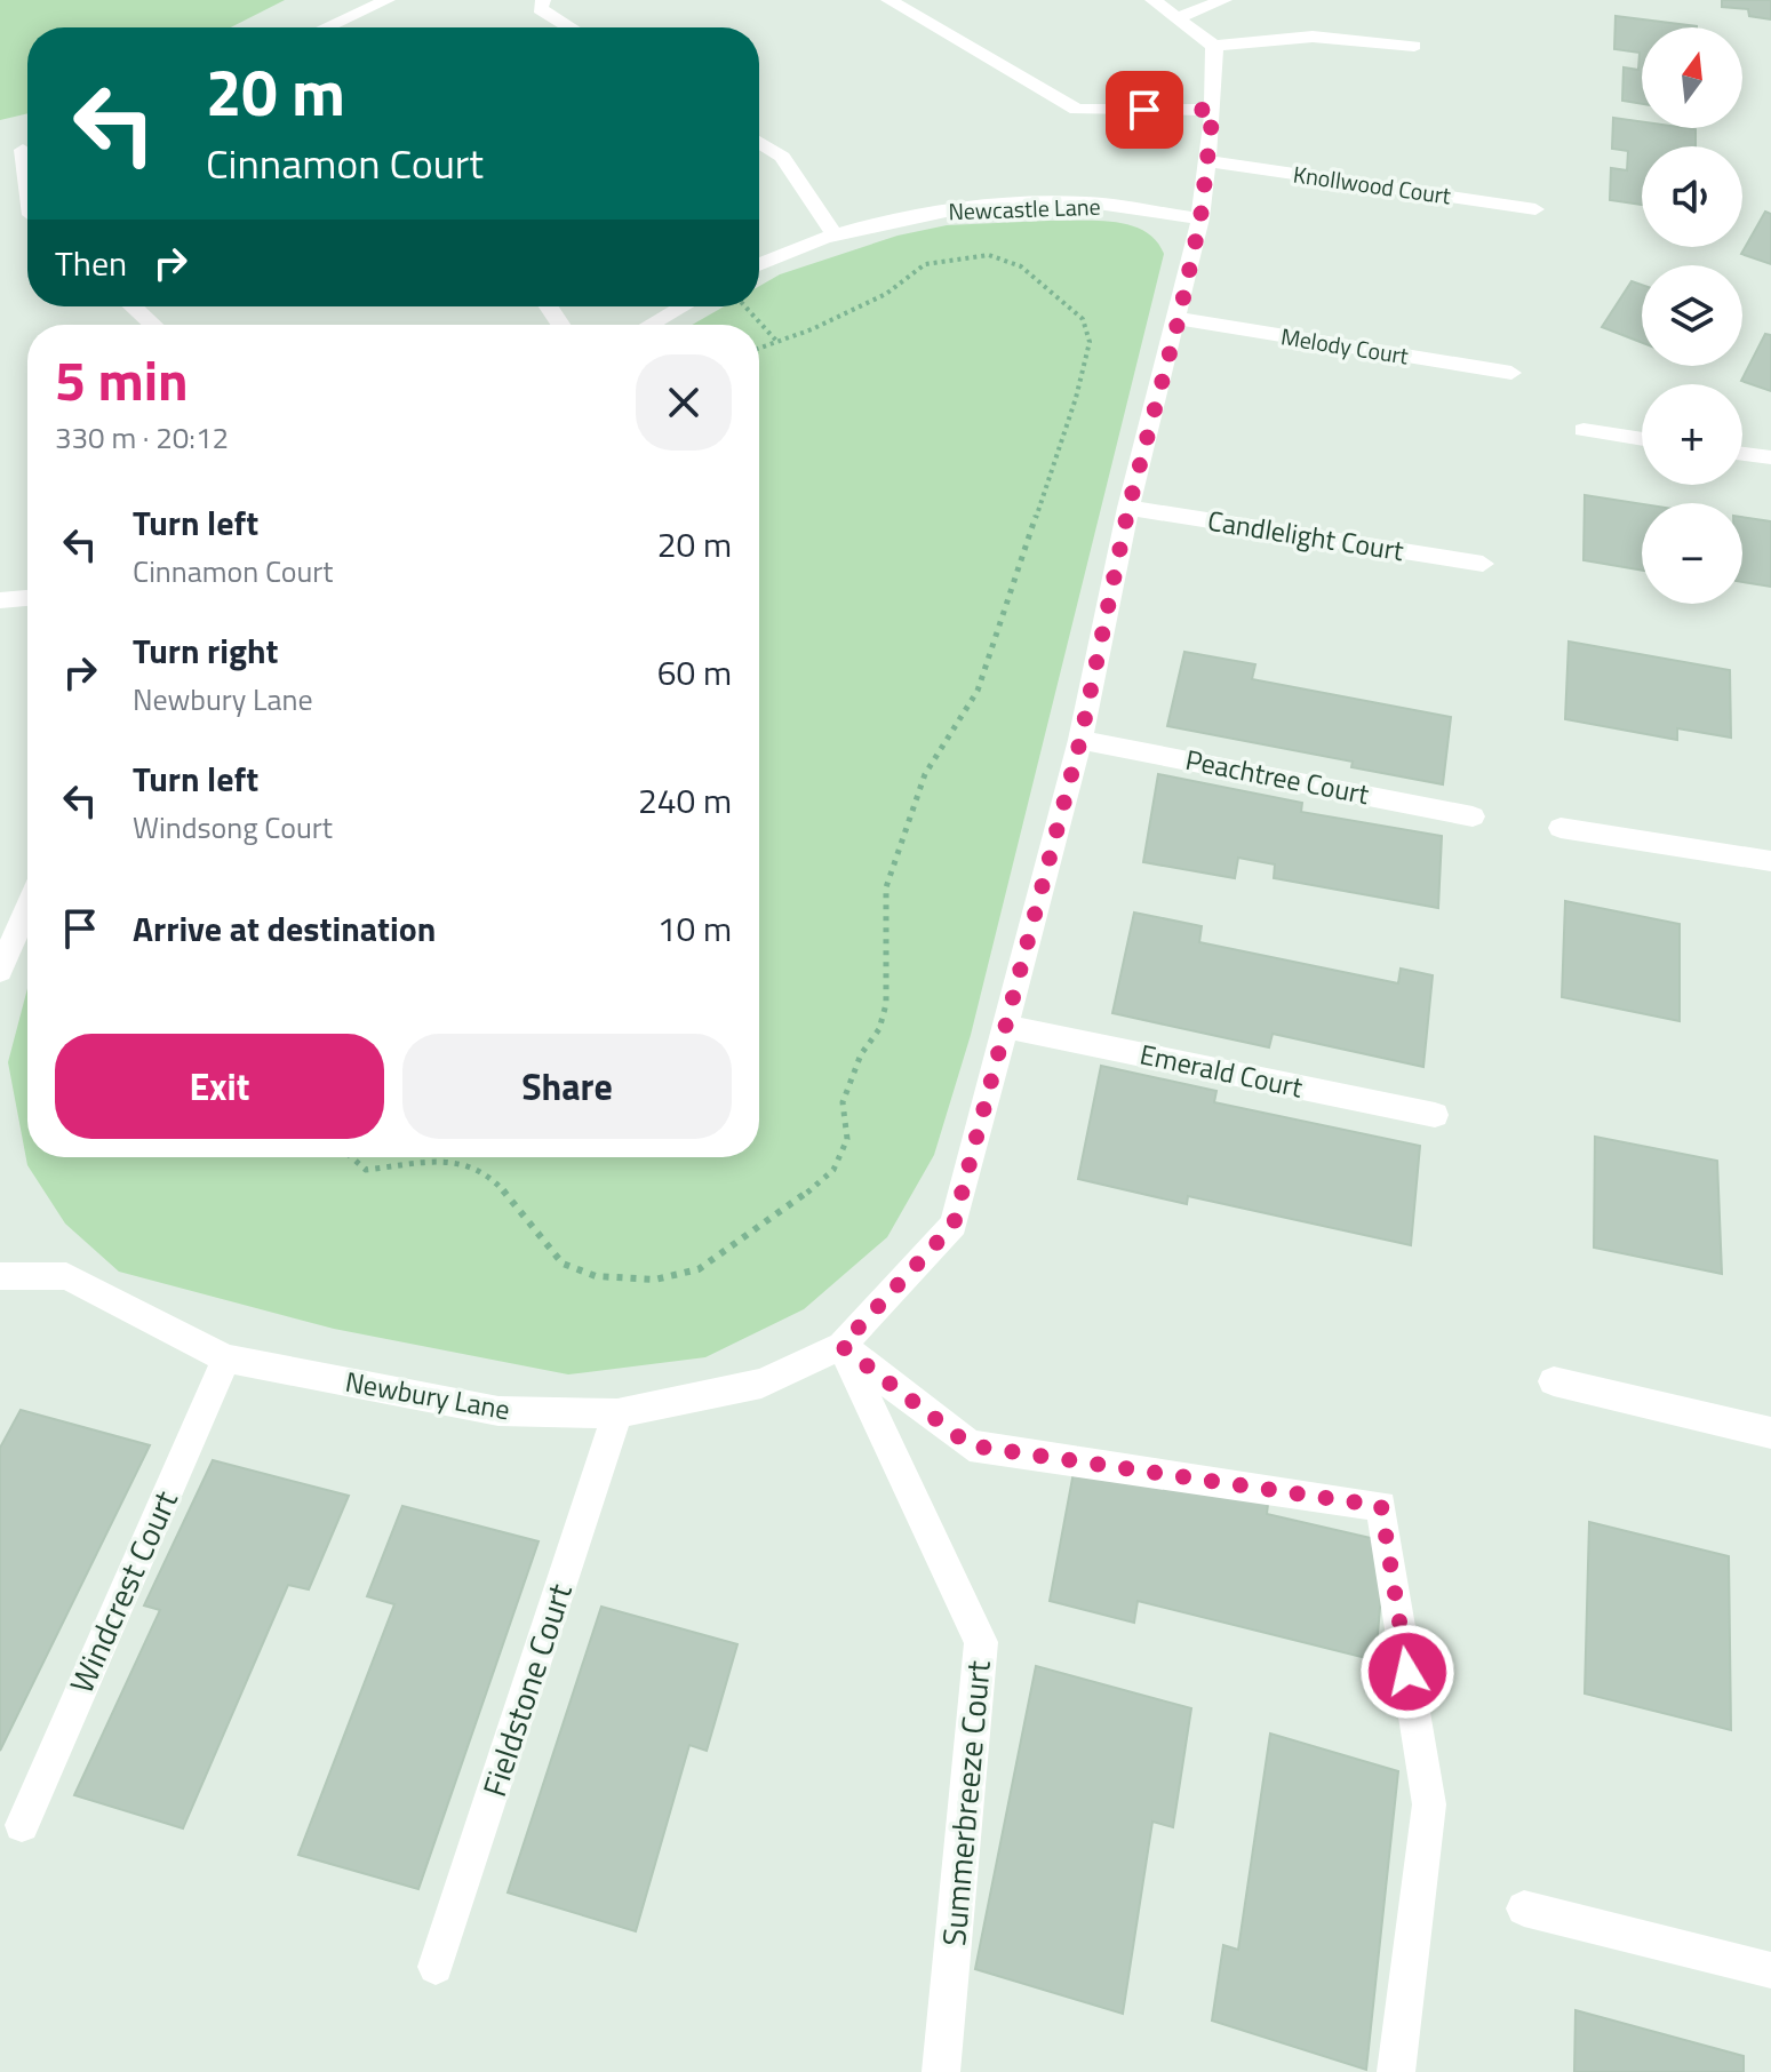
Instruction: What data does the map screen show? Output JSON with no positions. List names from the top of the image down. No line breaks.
{"streets":{"street":["Knollwood Court","Newcastle Lane","Melody Court","Candlelight Court","Peachtree Court","Emerald Court","Newbury Lane","Windcrest Court","Fieldstone Court","Summerbreeze Court"]},"crossings":[["Knollwood Court","Newbury Lane"],["Newcastle Lane","Newbury Lane"],["Melody Court","Newbury Lane"],["Candlelight Court","Newbury Lane"],["Peachtree Court","Newbury Lane"],["Emerald Court","Newbury Lane"],["Newbury Lane","Windcrest Court"],["Newbury Lane","Fieldstone Court"],["Newbury Lane","Summerbreeze Court"]],"north":"top","page":{"map_buttons":["+","−"],"turn":["20 m","Cinnamon Court"],"then":"Then","heading":["5 min","330 m · 20:12"],"list":[{"name":"Turn left","note":"Cinnamon Court","value":"20 m"},{"name":"Turn right","note":"Newbury Lane","value":"60 m"},{"name":"Turn left","note":"Windsong Court","value":"240 m"},{"name":"Arrive at destination","value":"10 m"}],"buttons":["Exit","Share"]}}
